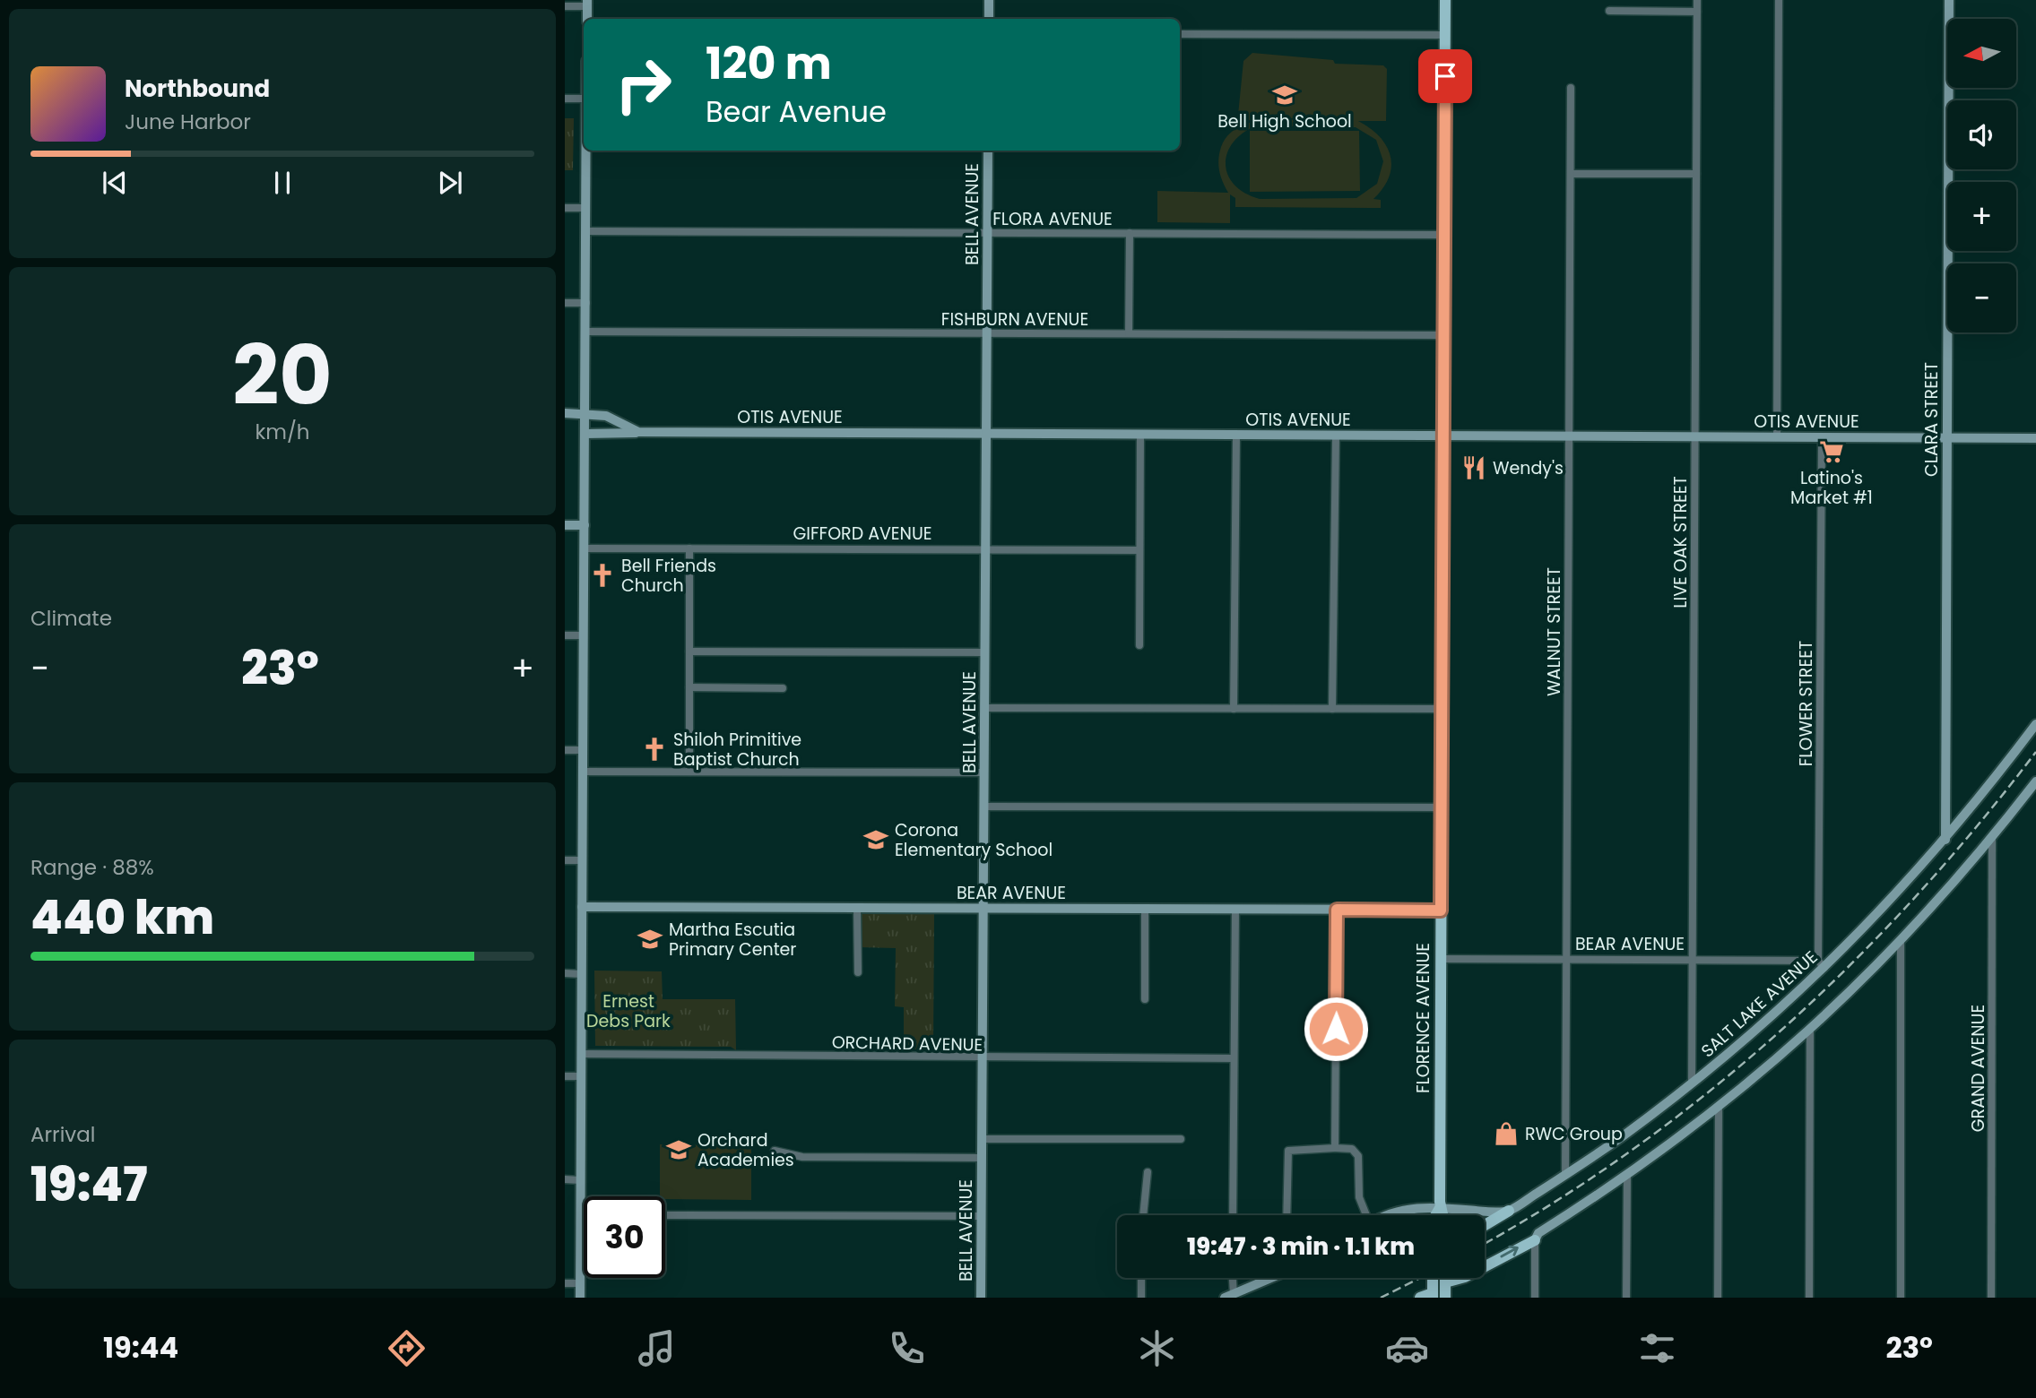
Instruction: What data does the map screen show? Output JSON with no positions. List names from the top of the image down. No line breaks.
{"streets":{"main road":["FLORENCE AVENUE"],"street":["BELL AVENUE","FLORA AVENUE","FISHBURN AVENUE","OTIS AVENUE","CLARA STREET","GIFFORD AVENUE","LIVE OAK STREET","WALNUT STREET","FLOWER STREET","BEAR AVENUE","SALT LAKE AVENUE","ORCHARD AVENUE","GRAND AVENUE"]},"crossings":[["BELL AVENUE","FLORA AVENUE"],["BELL AVENUE","FISHBURN AVENUE"],["BELL AVENUE","OTIS AVENUE"],["BELL AVENUE","GIFFORD AVENUE"],["BELL AVENUE","BEAR AVENUE"],["BELL AVENUE","ORCHARD AVENUE"],["FLORA AVENUE","FLORENCE AVENUE"],["FISHBURN AVENUE","FLORENCE AVENUE"],["OTIS AVENUE","CLARA STREET"],["OTIS AVENUE","LIVE OAK STREET"],["OTIS AVENUE","WALNUT STREET"],["OTIS AVENUE","FLOWER STREET"],["OTIS AVENUE","FLORENCE AVENUE"],["CLARA STREET","SALT LAKE AVENUE"],["LIVE OAK STREET","BEAR AVENUE"],["LIVE OAK STREET","SALT LAKE AVENUE"],["WALNUT STREET","BEAR AVENUE"],["WALNUT STREET","SALT LAKE AVENUE"],["FLOWER STREET","BEAR AVENUE"],["FLOWER STREET","SALT LAKE AVENUE"],["BEAR AVENUE","SALT LAKE AVENUE"],["BEAR AVENUE","FLORENCE AVENUE"]],"parks":["Ernest Debs Park"],"places":{"school or university":["Bell High School","Corona Elementary School","Martha Escutia Primary Center","Orchard Academies"],"supermarket":["Latino's Market #1"],"restaurant":["Wendy's"],"church":["Bell Friends Church","Shiloh Primitive Baptist Church"],"shop":["RWC Group"]},"north":"left","page":{"map_buttons":["+","−"],"turn":["120 m","Bear Avenue"],"song":["Northbound","June Harbor"],"tile":[["20","km/h"],"Climate",["Range · 88%","440 km"],["Arrival","19:47"]],"heat":["−","23°","+"],"limit":"30","trip":"19:47 · 3 min · 1.1 km","tabs":["19:44","23°"]}}
